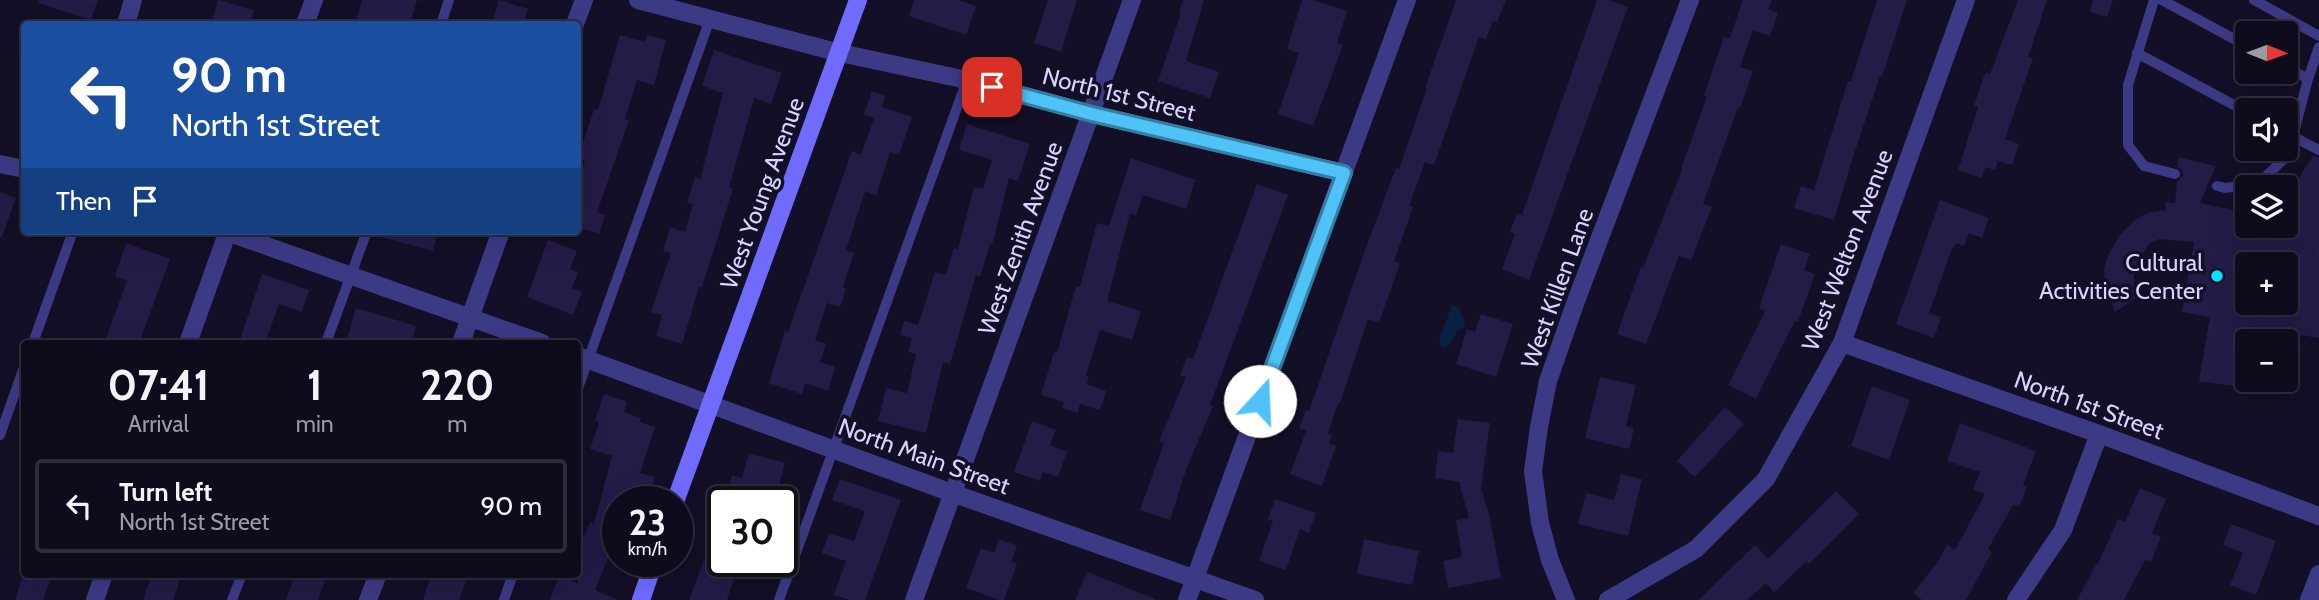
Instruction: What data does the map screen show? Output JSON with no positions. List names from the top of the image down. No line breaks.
{"streets":{"street":["North 1st Street","West Young Avenue","West Zenith Avenue","West Welton Avenue","West Killen Lane","North Main Street"]},"crossings":[["North 1st Street","West Young Avenue"],["North 1st Street","West Zenith Avenue"],["North 1st Street","West Welton Avenue"],["West Young Avenue","North Main Street"],["West Zenith Avenue","North Main Street"]],"places":["Cultural Activities Center"],"north":"right","page":{"map_buttons":["+","−"],"turn":["90 m","North 1st Street"],"then":"Then","eta":["07:41","Arrival","1","min","220","m"],"list":[{"name":"Turn left","note":"North 1st Street","value":"90 m"}],"speed":"23 km/h","limit":"30"}}
